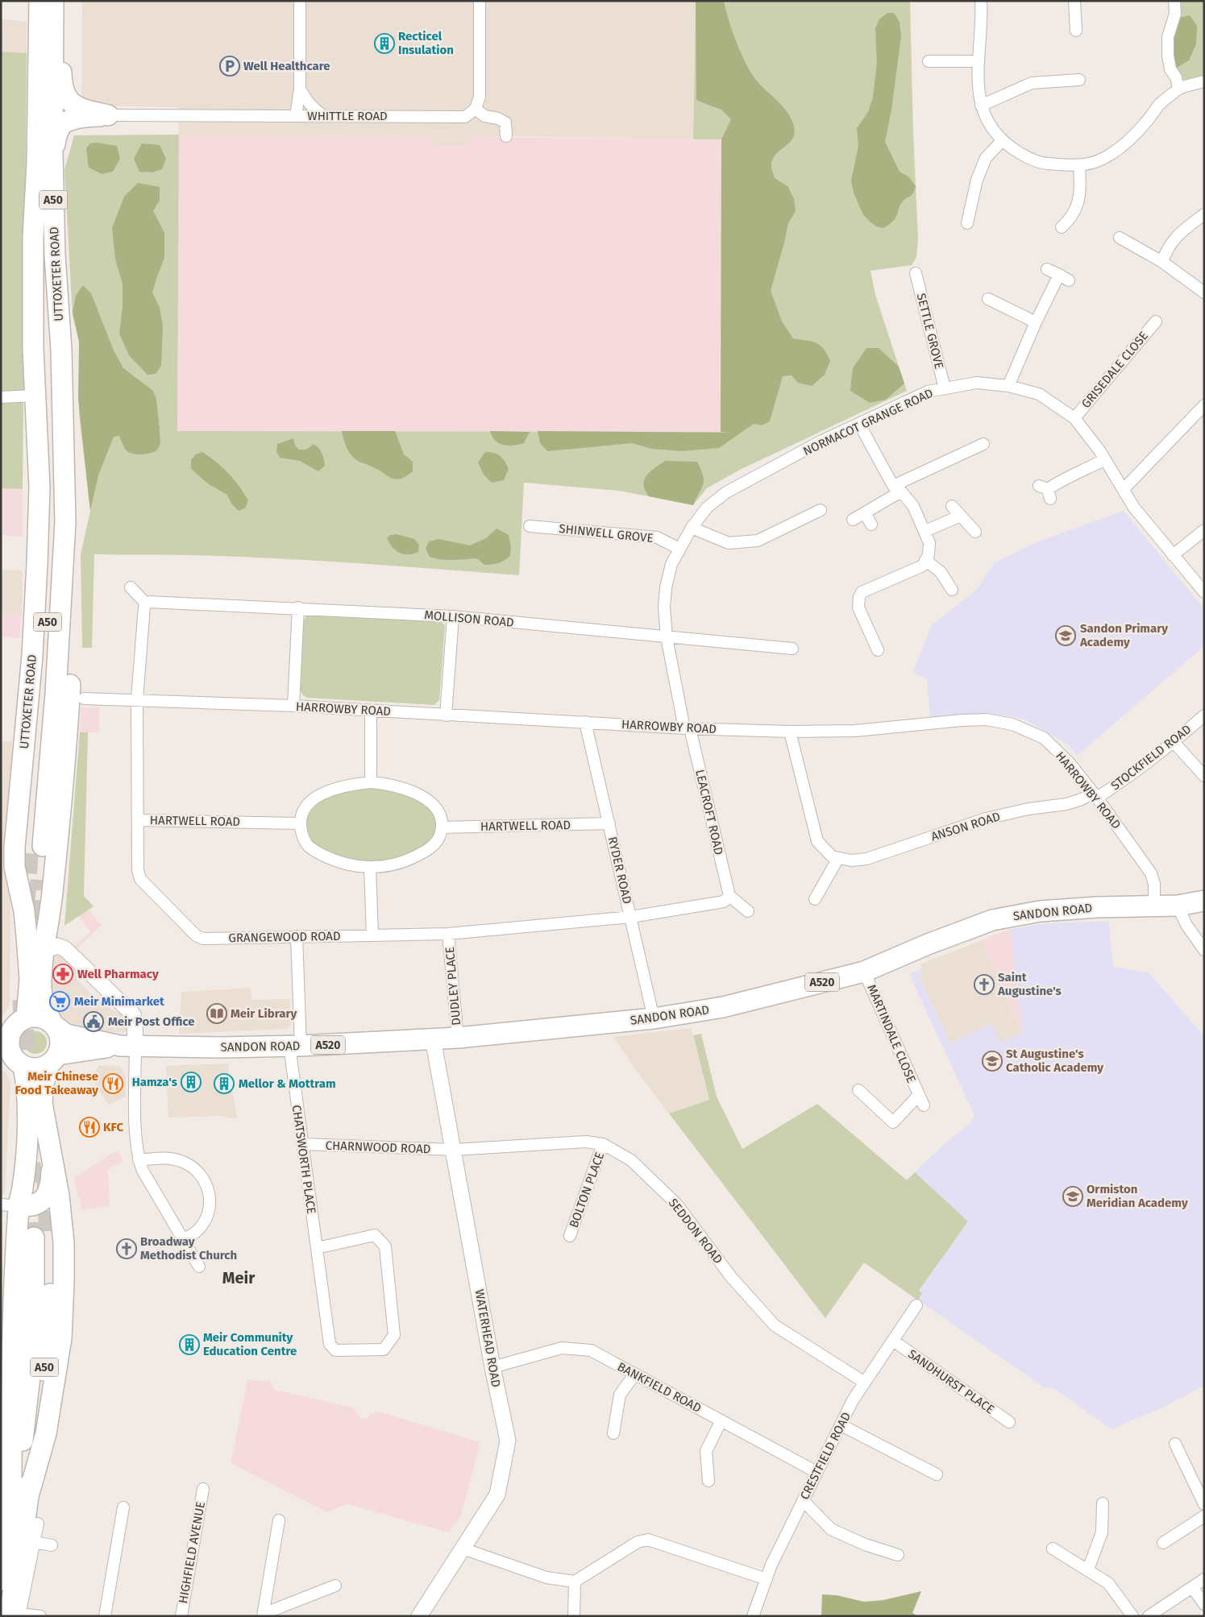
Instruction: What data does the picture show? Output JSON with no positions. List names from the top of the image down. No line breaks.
{"streets":{"highway":["A50","UTTOXETER ROAD","SANDON ROAD","A520"],"street":["WHITTLE ROAD","SETTLE GROVE","GRISEDALE CLOSE","NORMACOT GRANGE ROAD","SHINWELL GROVE","MOLLISON ROAD","HARROWBY ROAD","STOCKFIELD ROAD","LEACROFT ROAD","HARTWELL ROAD","ANSON ROAD","RYDER ROAD","GRANGEWOOD ROAD","DUDLEY PLACE","MARTINDALE CLOSE","CHARNWOOD ROAD","CHATSWORTH PLACE","BOLTON PLACE","SEDDON ROAD","WATERHEAD ROAD","SANDHURST PLACE","BANKFIELD ROAD","CRESTFIELD ROAD","HIGHFIELD AVENUE"]},"crossings":[["A50","UTTOXETER ROAD"],["UTTOXETER ROAD","SANDON ROAD"],["SETTLE GROVE","NORMACOT GRANGE ROAD"],["GRISEDALE CLOSE","NORMACOT GRANGE ROAD"],["NORMACOT GRANGE ROAD","SHINWELL GROVE"],["NORMACOT GRANGE ROAD","MOLLISON ROAD"],["NORMACOT GRANGE ROAD","HARROWBY ROAD"],["NORMACOT GRANGE ROAD","LEACROFT ROAD"],["HARROWBY ROAD","STOCKFIELD ROAD"],["HARROWBY ROAD","LEACROFT ROAD"],["HARROWBY ROAD","ANSON ROAD"],["HARROWBY ROAD","RYDER ROAD"],["HARROWBY ROAD","SANDON ROAD"],["HARROWBY ROAD","GRANGEWOOD ROAD"],["STOCKFIELD ROAD","ANSON ROAD"],["HARTWELL ROAD","RYDER ROAD"],["HARTWELL ROAD","GRANGEWOOD ROAD"],["RYDER ROAD","SANDON ROAD"],["RYDER ROAD","GRANGEWOOD ROAD"],["SANDON ROAD","DUDLEY PLACE"],["SANDON ROAD","MARTINDALE CLOSE"],["SANDON ROAD","CHATSWORTH PLACE"],["SANDON ROAD","WATERHEAD ROAD"],["GRANGEWOOD ROAD","DUDLEY PLACE"],["GRANGEWOOD ROAD","CHATSWORTH PLACE"],["CHARNWOOD ROAD","CHATSWORTH PLACE"],["CHARNWOOD ROAD","SEDDON ROAD"],["CHARNWOOD ROAD","WATERHEAD ROAD"],["BOLTON PLACE","SEDDON ROAD"],["SEDDON ROAD","WATERHEAD ROAD"],["SEDDON ROAD","CRESTFIELD ROAD"],["WATERHEAD ROAD","BANKFIELD ROAD"],["SANDHURST PLACE","CRESTFIELD ROAD"],["BANKFIELD ROAD","CRESTFIELD ROAD"]],"districts":["Meir"],"places":{"building":["Recticel Insulation","Hamza's","Mellor & Mottram","Meir Community Education Centre"],"parking":["Well Healthcare"],"school or university":["Sandon Primary Academy","St Augustine's Catholic Academy","Ormiston Meridian Academy"],"pharmacy":["Well Pharmacy"],"church":["Saint Augustine's","Broadway Methodist Church"],"supermarket":["Meir Minimarket"],"library":["Meir Library"],"public building":["Meir Post Office"],"restaurant":["Meir Chinese Food Takeaway","KFC"]}}
